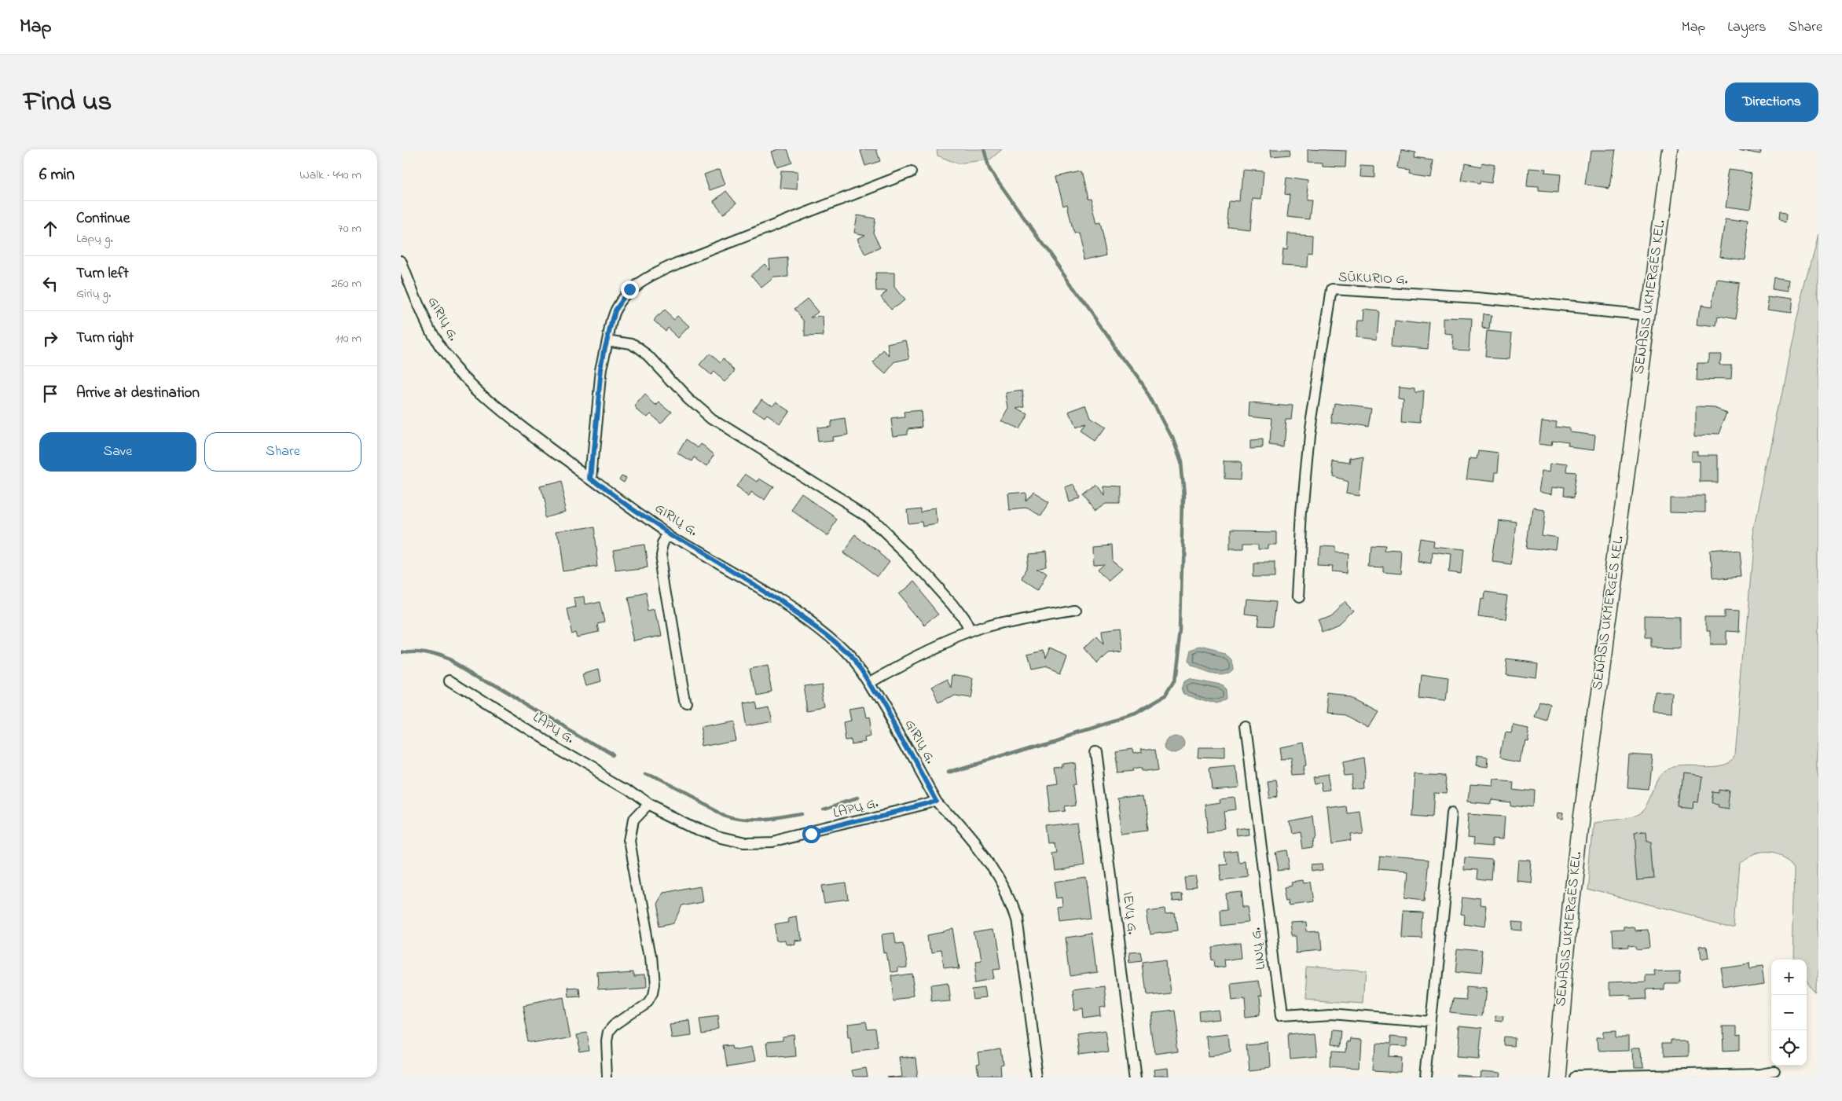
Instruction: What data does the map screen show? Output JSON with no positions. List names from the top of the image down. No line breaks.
{"streets":{"main road":["SENASIS UKMERGĖS KEL."],"street":["SŪKURIO G.","GIRIŲ G.","LAPŲ G.","IEVŲ G.","LINŲ G."]},"crossings":[["SŪKURIO G.","SENASIS UKMERGĖS KEL."],["GIRIŲ G.","LAPŲ G."]],"page":{"header":"Map","nav":["Map","Layers","Share"],"title":"Find us","buttons":["Directions",["Save","Share"]],"heading":["6 min","Walk · 440 m"],"list":[["Continue","Lapų g.","70 m"],["Turn left","Girių g.","260 m"],["Turn right","110 m"],"Arrive at destination"],"map_buttons":["+","−"]}}
